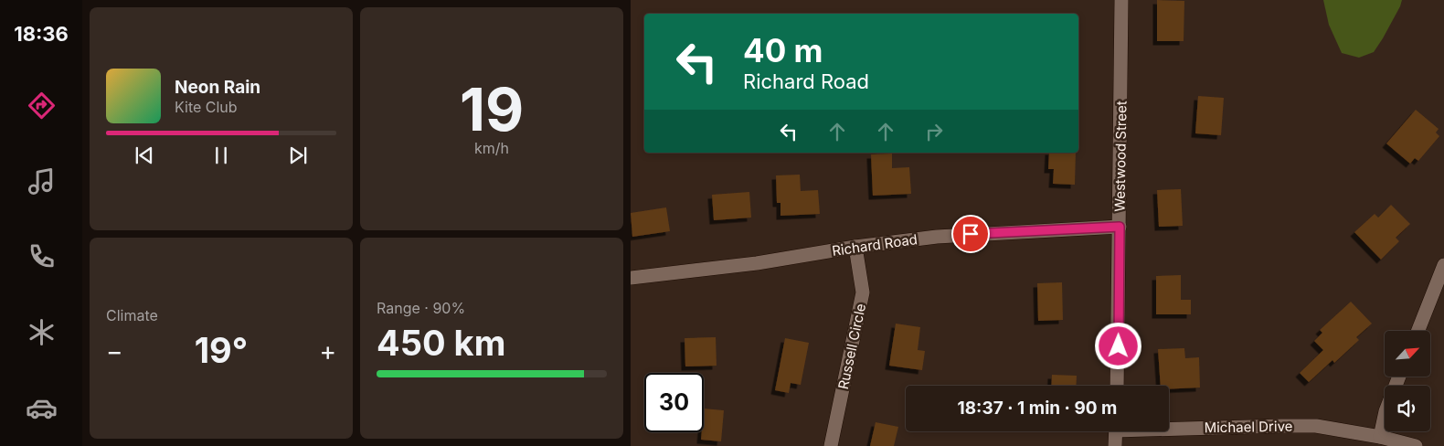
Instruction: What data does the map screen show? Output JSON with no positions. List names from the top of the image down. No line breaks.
{"streets":{"street":["Westwood Street","Richard Road","Russell Circle","Michael Drive"]},"crossings":[["Westwood Street","Richard Road"],["Richard Road","Russell Circle"]],"north":"top right","page":{"tabs":"18:36","tile":[["19","km/h"],"Climate",["Range · 90%","450 km"]],"turn":["40 m","Richard Road"],"song":["Neon Rain","Kite Club"],"heat":["−","19°","+"],"limit":"30","trip":"18:37 · 1 min · 90 m"}}
